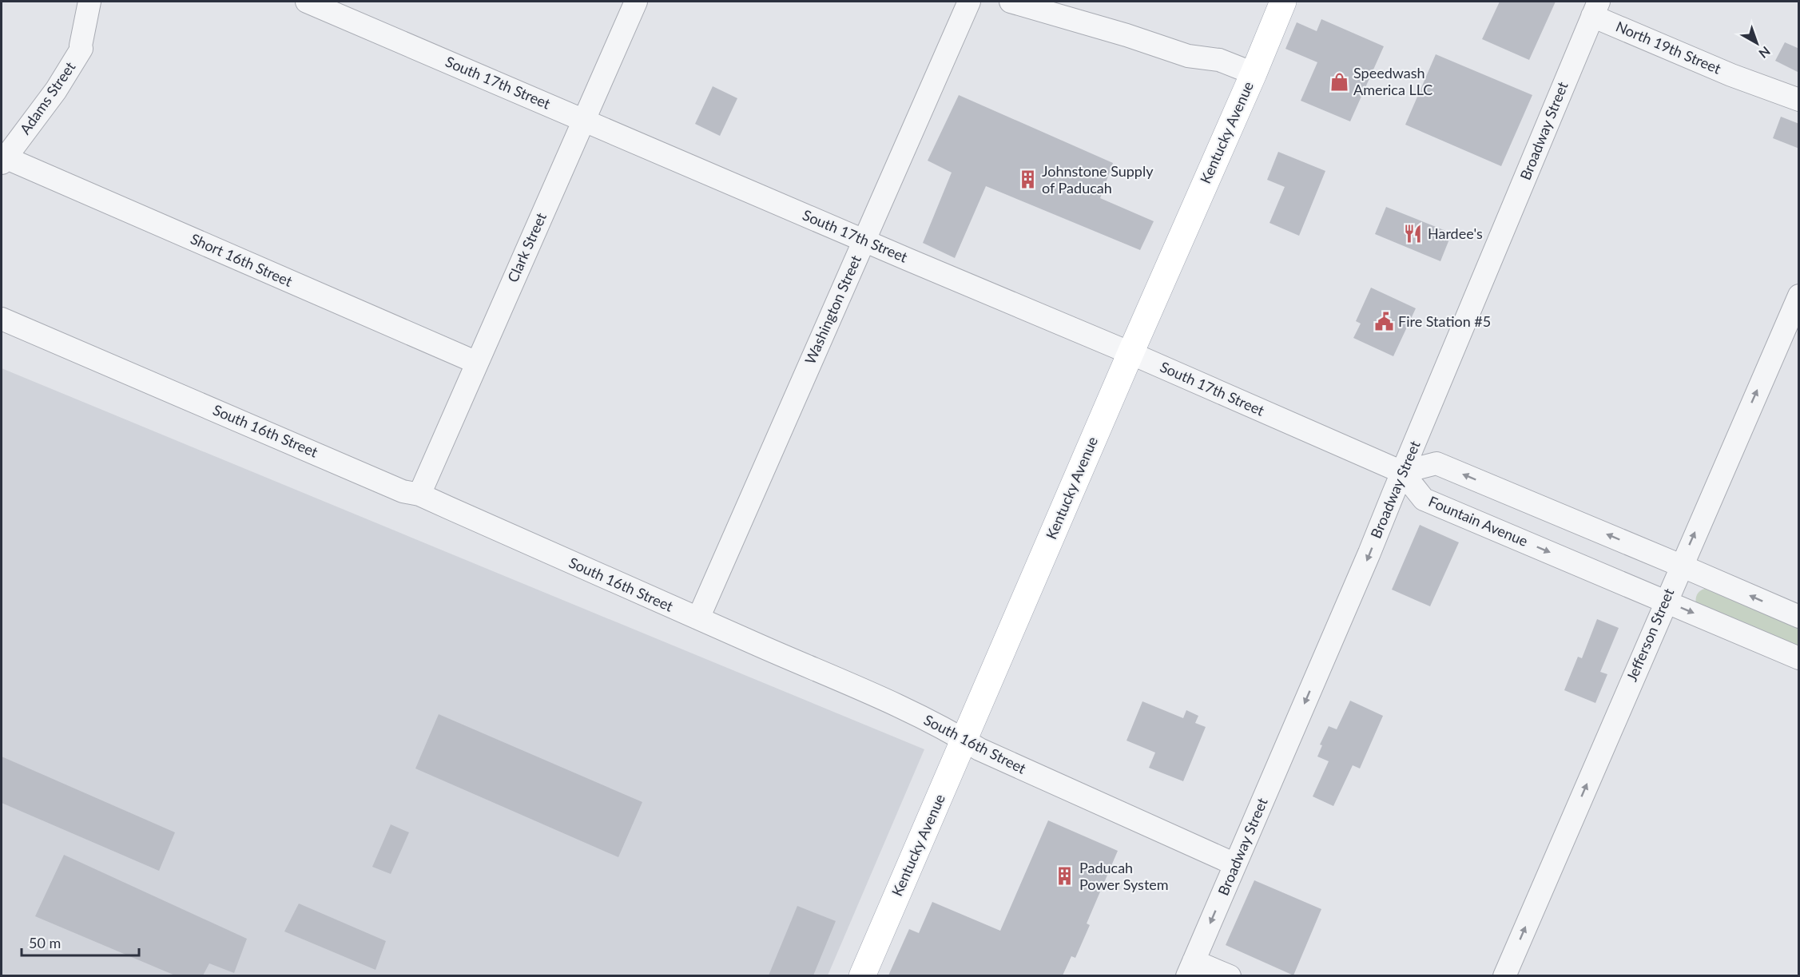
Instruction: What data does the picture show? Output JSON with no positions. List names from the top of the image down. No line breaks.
{"streets":{"main road":["Kentucky Avenue"],"street":["North 19th Street","South 17th Street","Adams Street","Broadway Street","Clark Street","Short 16th Street","Washington Street","South 16th Street","Fountain Avenue","Jefferson Street"]},"crossings":[["North 19th Street","Broadway Street"],["South 17th Street","Broadway Street"],["South 17th Street","Kentucky Avenue"],["South 17th Street","Clark Street"],["South 17th Street","Washington Street"],["South 17th Street","Fountain Avenue"],["Adams Street","Short 16th Street"],["Broadway Street","South 16th Street"],["Broadway Street","Fountain Avenue"],["Kentucky Avenue","South 16th Street"],["Clark Street","Short 16th Street"],["Clark Street","South 16th Street"],["Washington Street","South 16th Street"],["Fountain Avenue","Jefferson Street"]],"one_way":["Broadway Street","Jefferson Street"],"places":{"shop":["Speedwash America LLC"],"building":["Johnstone Supply of Paducah","Paducah Power System"],"restaurant":["Hardee's"],"public building":["Fire Station #5"]},"scale_bar":"50 m","north":"bottom right"}
